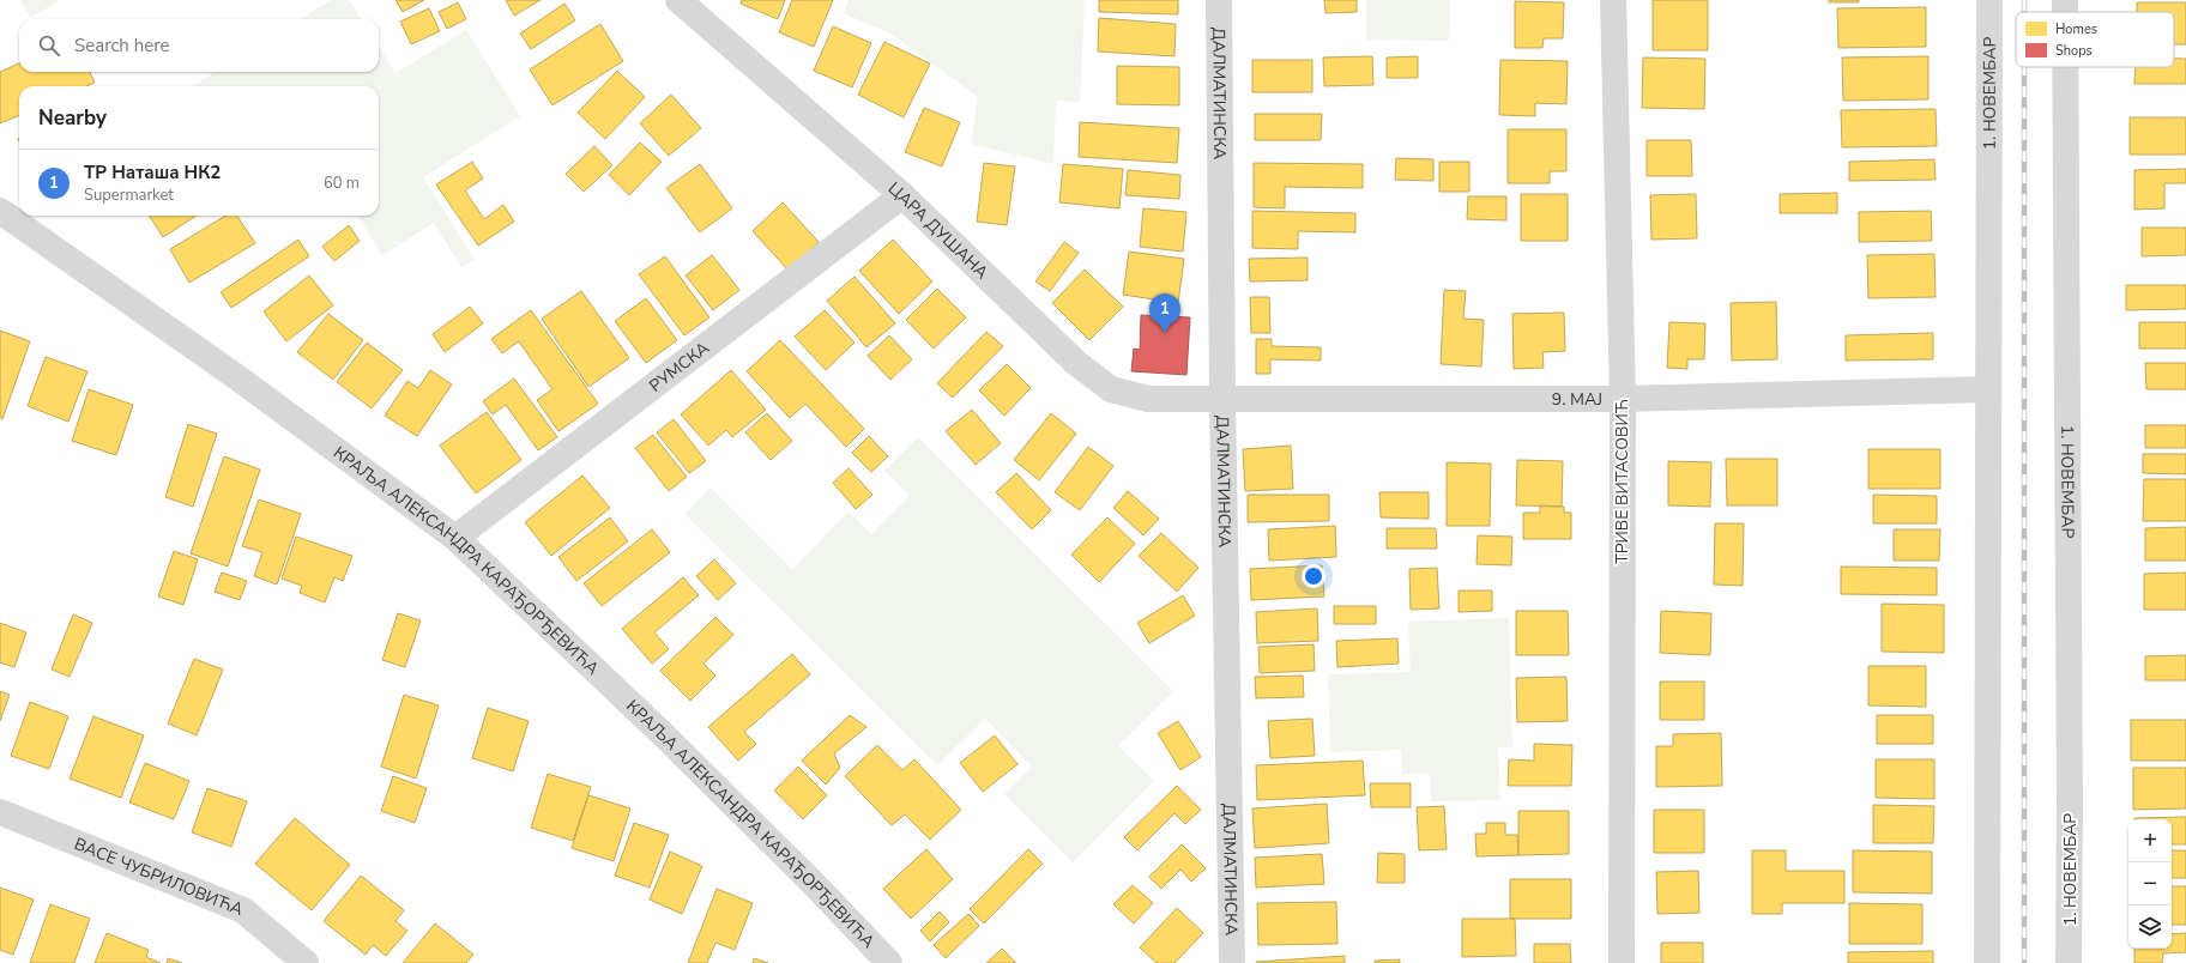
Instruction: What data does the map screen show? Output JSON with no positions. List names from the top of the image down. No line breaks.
{"streets":{"street":["ДАЛМАТИНСКА","1. НОВЕМБАР","ЦАРА ДУШАНА","РУМСКА","9. МАЈ","ТРИВЕ ВИТАСОВИЋ","КРАЉА АЛЕКСАНДРА КАРАЂОРЂЕВИЋА","ВАСЕ ЧУБРИЛОВИЋА"]},"crossings":[["ДАЛМАТИНСКА","ЦАРА ДУШАНА"],["ДАЛМАТИНСКА","9. МАЈ"],["1. НОВЕМБАР","9. МАЈ"],["ЦАРА ДУШАНА","РУМСКА"],["ЦАРА ДУШАНА","9. МАЈ"],["РУМСКА","КРАЉА АЛЕКСАНДРА КАРАЂОРЂЕВИЋА"],["9. МАЈ","ТРИВЕ ВИТАСОВИЋ"]],"legend":["Homes","Shops"],"page":{"search":"Search here","heading":"Nearby","list":[{"mark":"1","name":"ТР Наташа НК2","note":"Supermarket","value":"60 m"}],"pins":"1","map_buttons":["+","−"]}}
